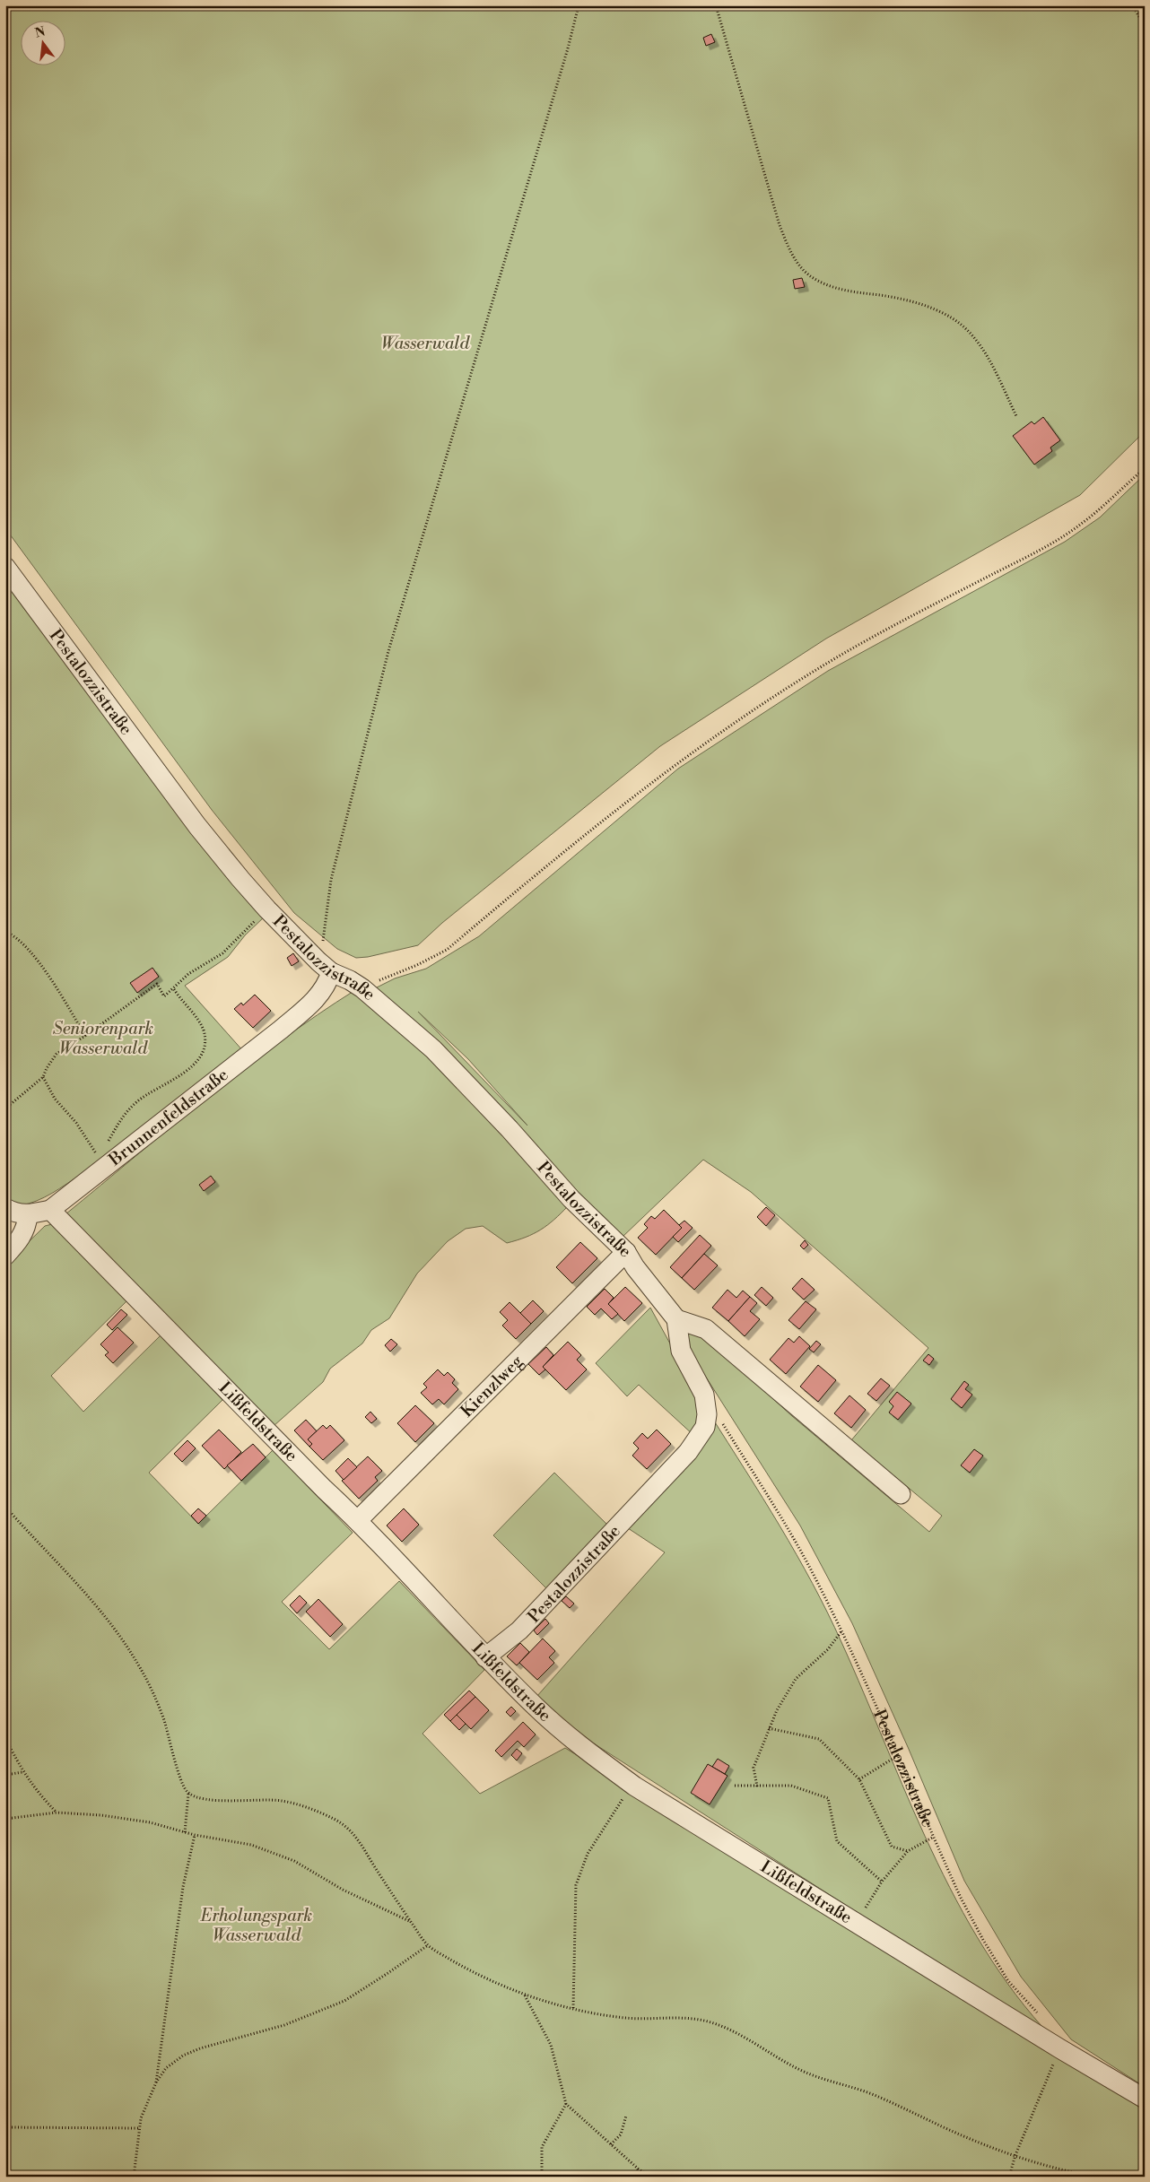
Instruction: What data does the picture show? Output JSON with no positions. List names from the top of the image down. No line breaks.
{"streets":{"street":["Pestalozzistraße","Brunnenfeldstraße","Kienzlweg","Lißfeldstraße"]},"crossings":[["Pestalozzistraße","Brunnenfeldstraße"],["Pestalozzistraße","Kienzlweg"],["Pestalozzistraße","Lißfeldstraße"],["Brunnenfeldstraße","Lißfeldstraße"],["Kienzlweg","Lißfeldstraße"]],"parks":["Wasserwald","Seniorenpark Wasserwald","Erholungspark Wasserwald"],"north":"top"}
